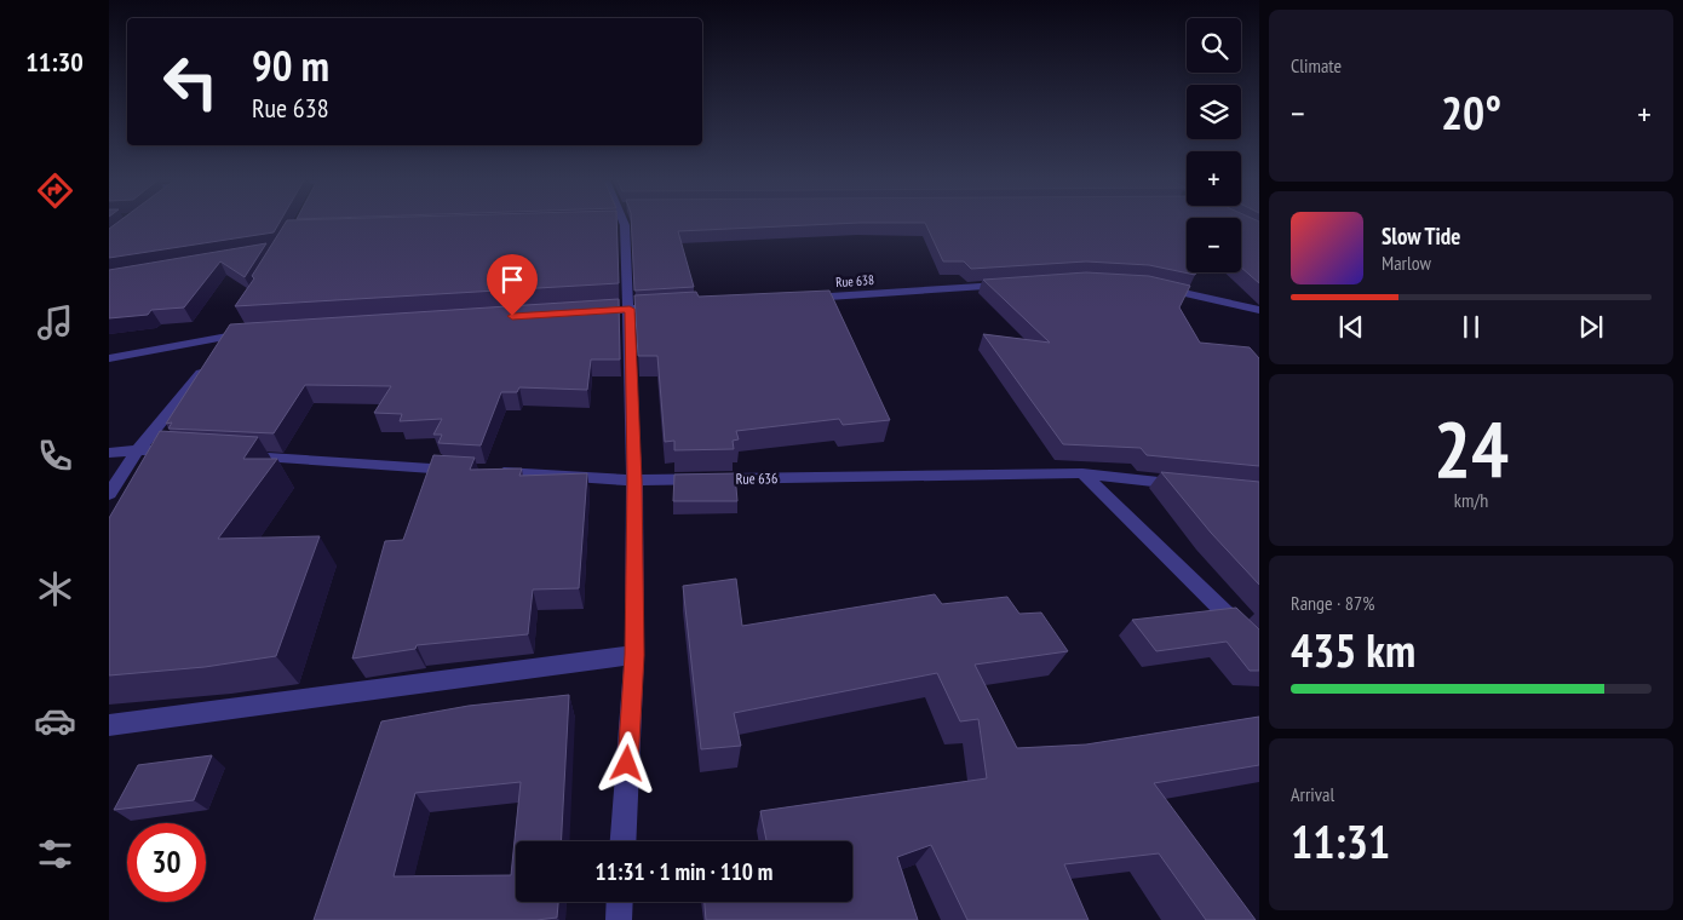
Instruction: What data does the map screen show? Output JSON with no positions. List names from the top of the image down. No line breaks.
{"streets":{"street":["Rue 638","Rue 636"]},"page":{"tabs":"11:30","tile":["Climate",["24","km/h"],["Range · 87%","435 km"],["Arrival","11:31"]],"map_buttons":["+","−"],"turn":["90 m","Rue 638"],"heat":["−","20°","+"],"song":["Slow Tide","Marlow"],"limit":"30","trip":"11:31 · 1 min · 110 m"}}
